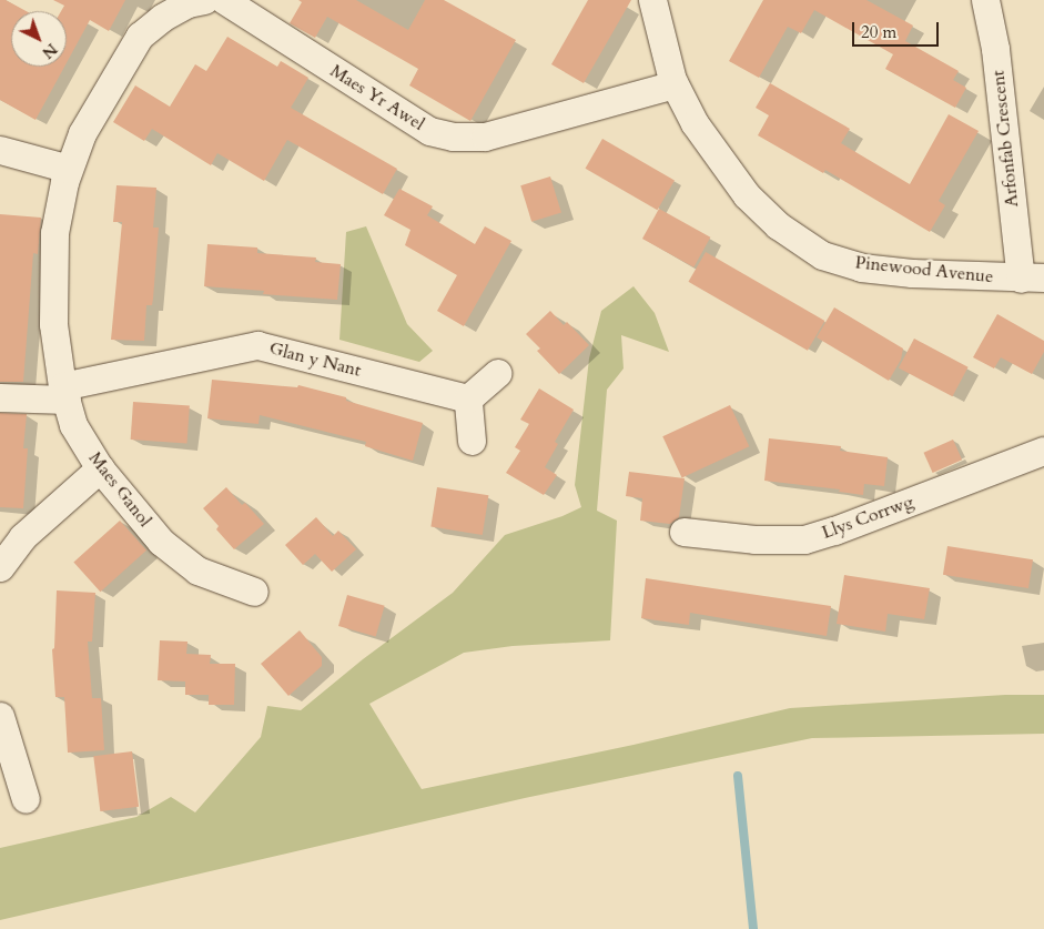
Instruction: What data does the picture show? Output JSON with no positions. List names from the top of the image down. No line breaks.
{"streets":{"street":["Maes Yr Awel","Arfonfab Crescent","Pinewood Avenue","Glan y Nant","Maes Ganol","Llys Corrwg"]},"crossings":[["Maes Yr Awel","Pinewood Avenue"],["Arfonfab Crescent","Pinewood Avenue"],["Glan y Nant","Maes Ganol"]],"scale_bar":"20 m","north":"bottom right"}
